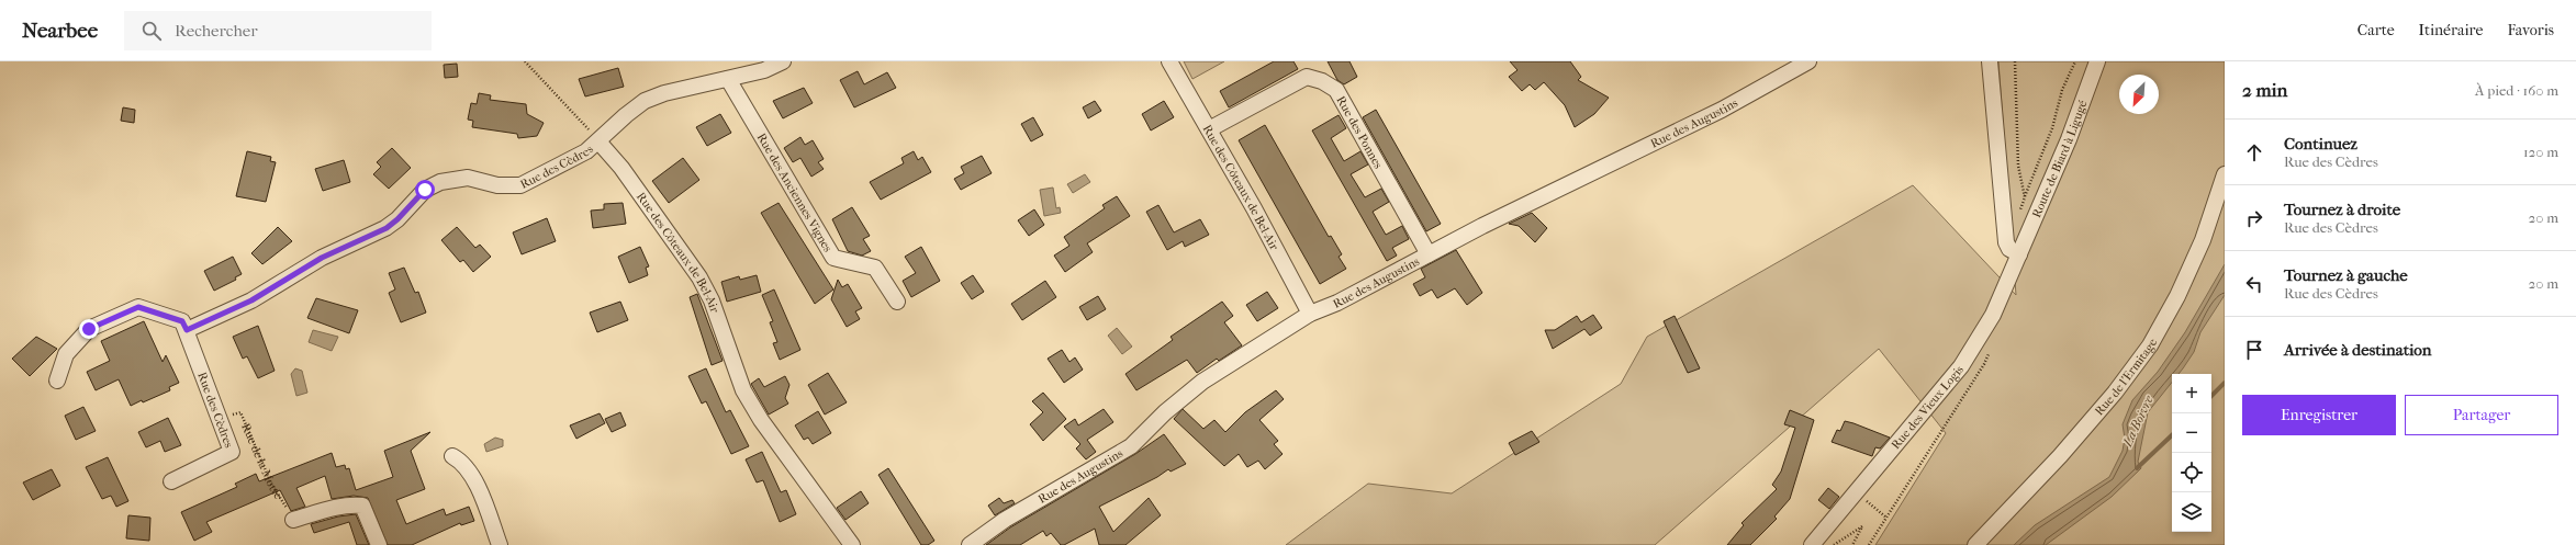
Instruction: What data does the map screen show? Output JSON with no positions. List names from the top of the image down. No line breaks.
{"streets":{"street":["Rue des Augustins","Rue des Ponnes","Route de Biard à Ligugé","Rue des Cèdres","Rue des Côteaux de Bel-Air","Rue des Anciennes Vignes","Rue de l’Ermitage","Rue des Vieux Logis"],"path":["Rue de la Motte"]},"crossings":[["Rue des Augustins","Rue des Ponnes"],["Rue des Augustins","Rue des Côteaux de Bel-Air"],["Rue des Ponnes","Rue des Côteaux de Bel-Air"],["Route de Biard à Ligugé","Rue des Vieux Logis"],["Rue des Cèdres","Rue des Côteaux de Bel-Air"],["Rue des Cèdres","Rue de la Motte"]],"water":["La Boivre"],"north":"bottom left","page":{"header":"Nearbee","search":"Rechercher","nav":["Carte","Itinéraire","Favoris"],"heading":["2 min","À pied · 160 m"],"list":[["Continuez","Rue des Cèdres","120 m"],["Tournez à droite","Rue des Cèdres","20 m"],["Tournez à gauche","Rue des Cèdres","20 m"],"Arrivée à destination"],"map_buttons":["+","−"],"buttons":["Enregistrer","Partager"]}}
